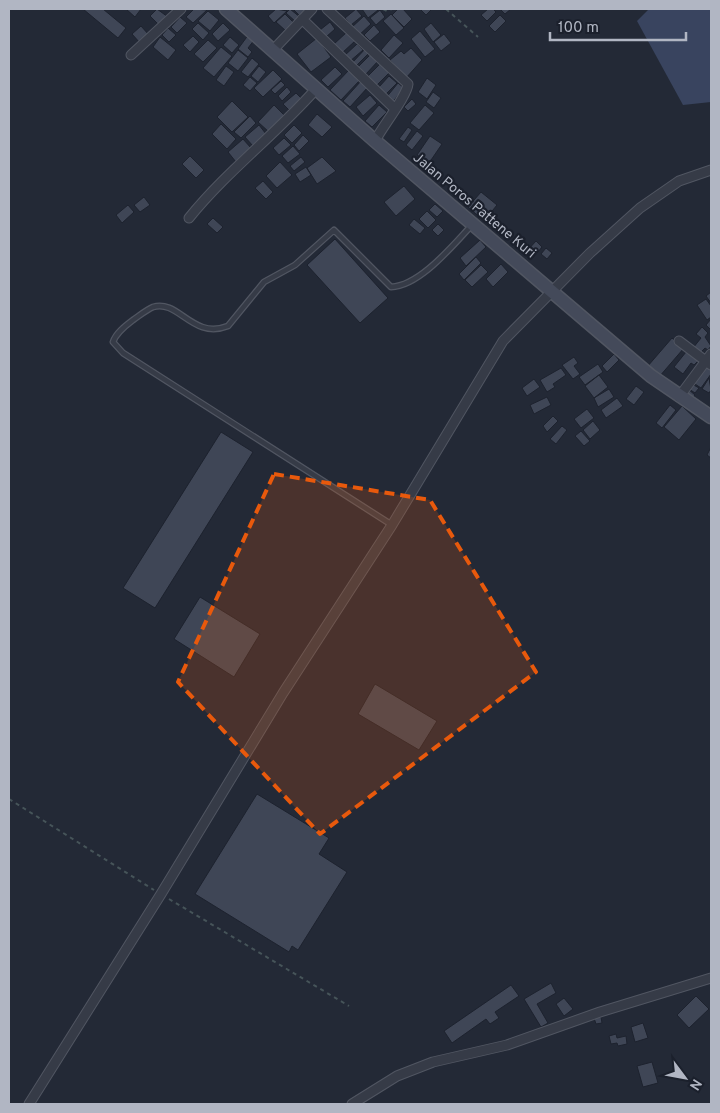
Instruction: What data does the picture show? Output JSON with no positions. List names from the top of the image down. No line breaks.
{"streets":{"street":["Jalan Poros Pattene Kuri"]},"scale_bar":"100 m","north":"bottom right"}
